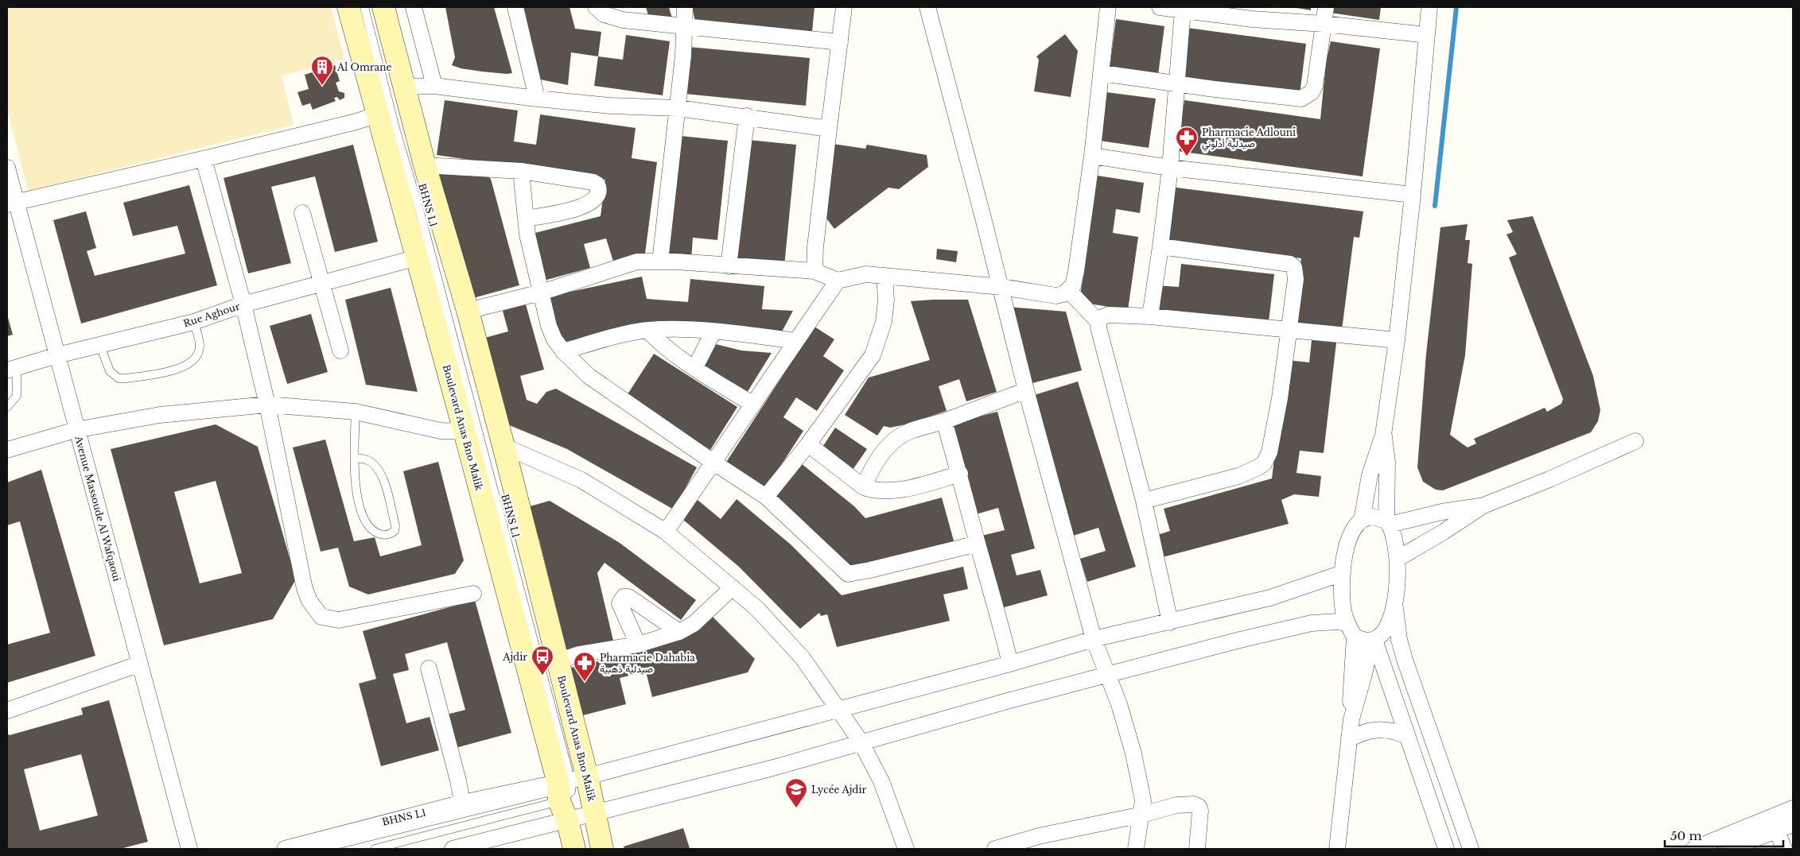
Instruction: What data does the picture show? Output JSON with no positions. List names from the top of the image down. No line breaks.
{"streets":{"street":["Rue Aghour","Boulevard Anas Bno Malik","Avenue Massoude Al Wafqaoui"],"lane":["BHNS L1"]},"crossings":[["BHNS L1","Boulevard Anas Bno Malik"],["Rue Aghour","Boulevard Anas Bno Malik"],["Rue Aghour","Avenue Massoude Al Wafqaoui"]],"places":{"building":["Al Omrane"],"pharmacy":["Pharmacie Adlouni صيدلية أدلوني","Pharmacie Dahabia صيدلية ذهبية"],"bus stop":["Ajdir"],"school or university":["Lycée Ajdir"]},"scale_bar":"50 m"}
